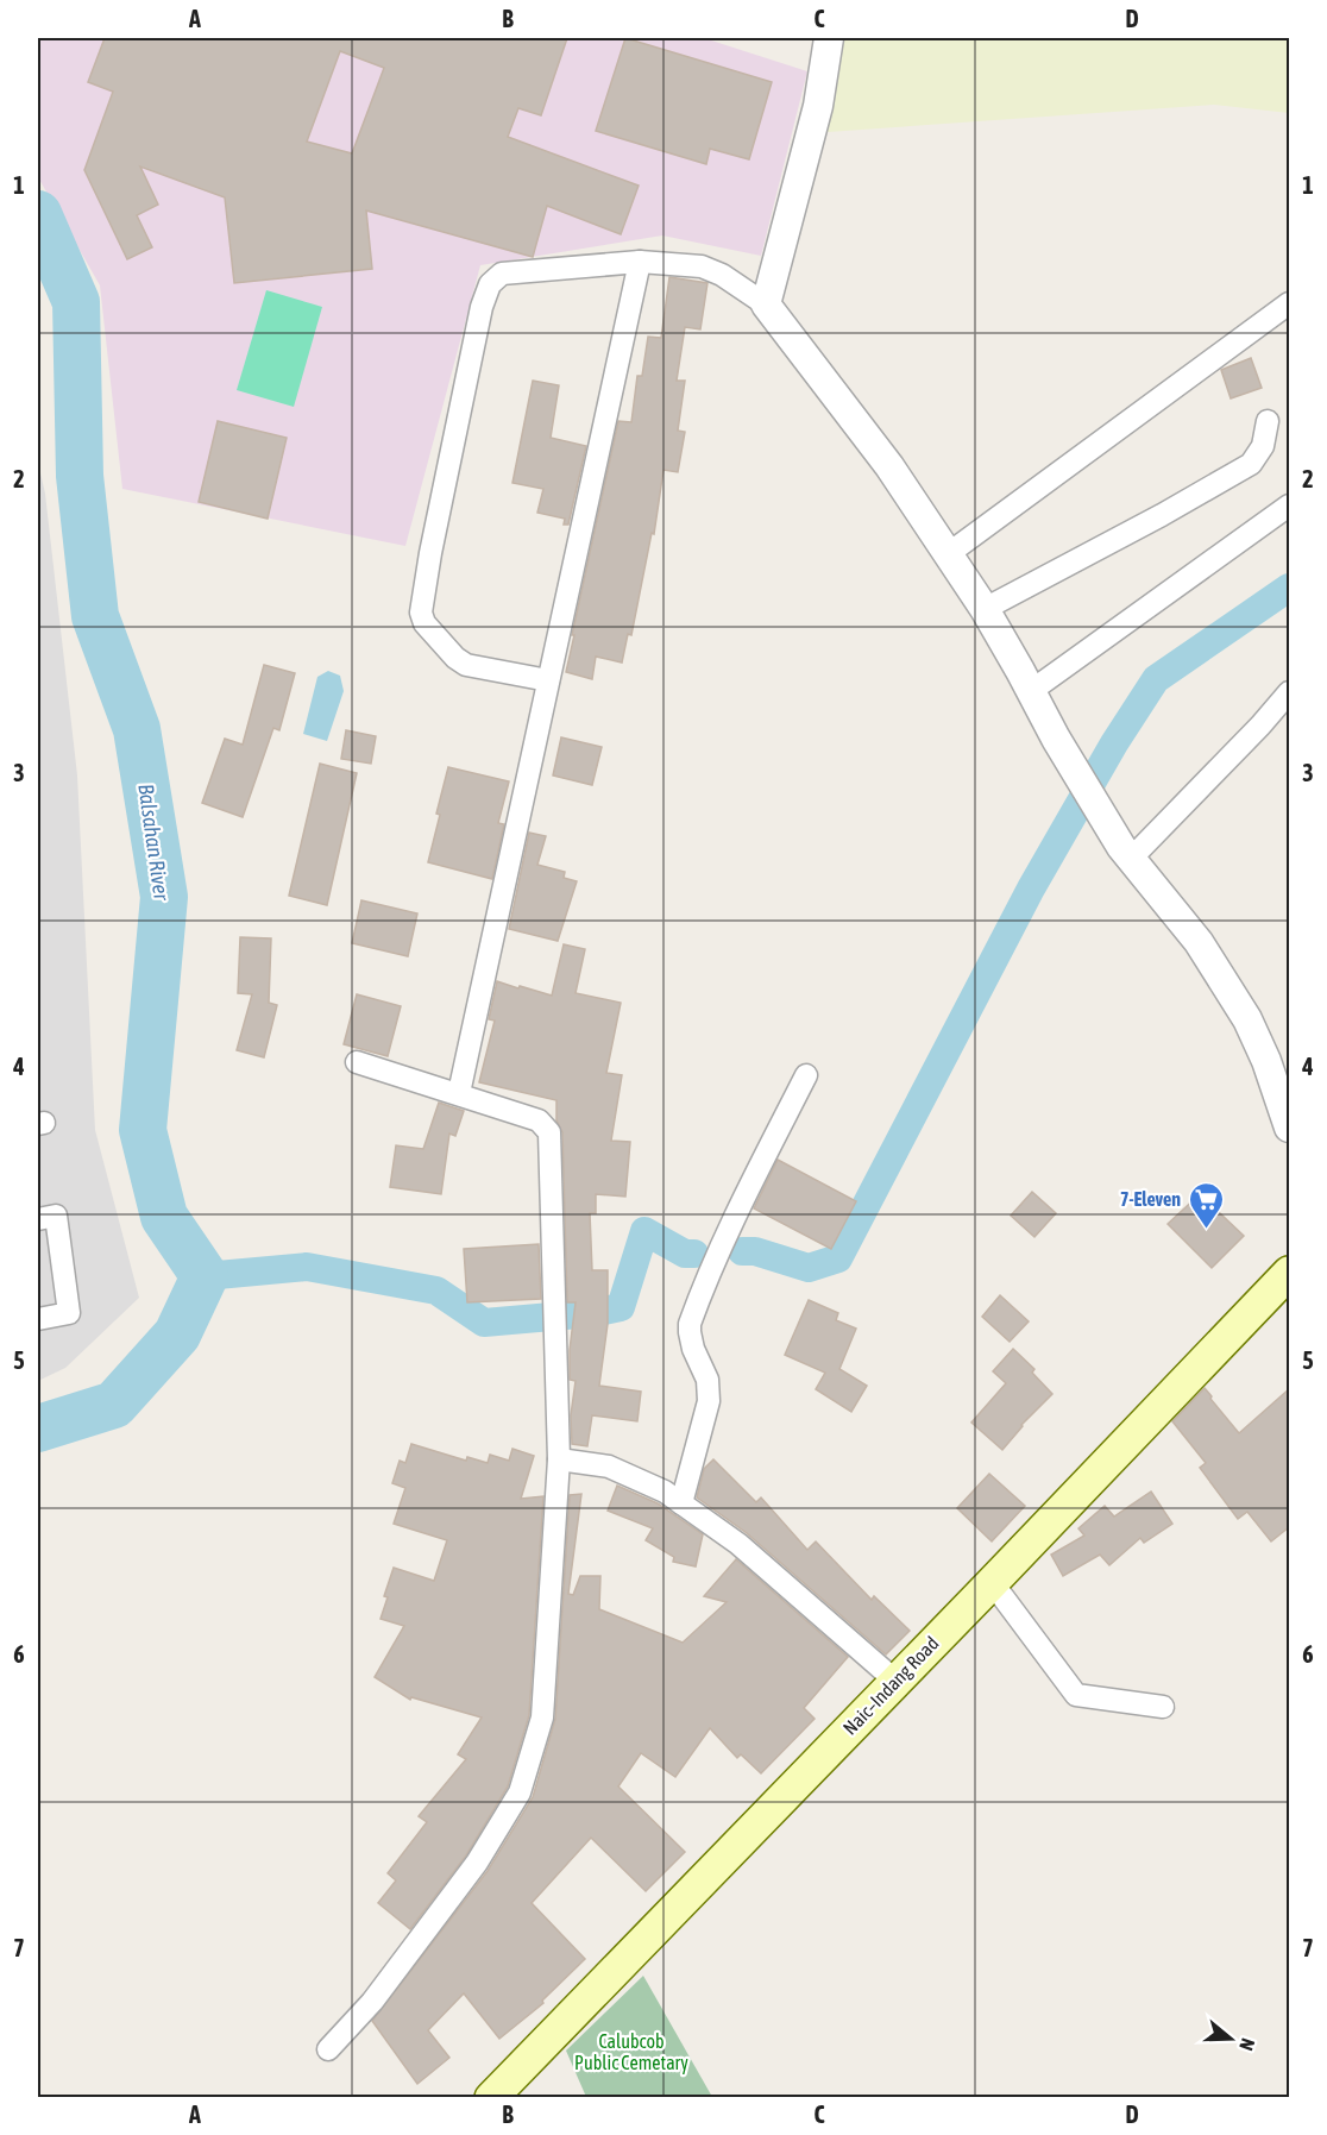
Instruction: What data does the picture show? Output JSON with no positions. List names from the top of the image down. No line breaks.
{"streets":{"main road":["Naic–Indang Road"]},"water":["Balsahan River"],"parks":["Calubcob Public Cemetary"],"places":{"supermarket":["7-Eleven"]},"north":"right","grid":{"columns":["A","B","C","D"],"rows":["1","2","3","4","5","6","7"]}}
